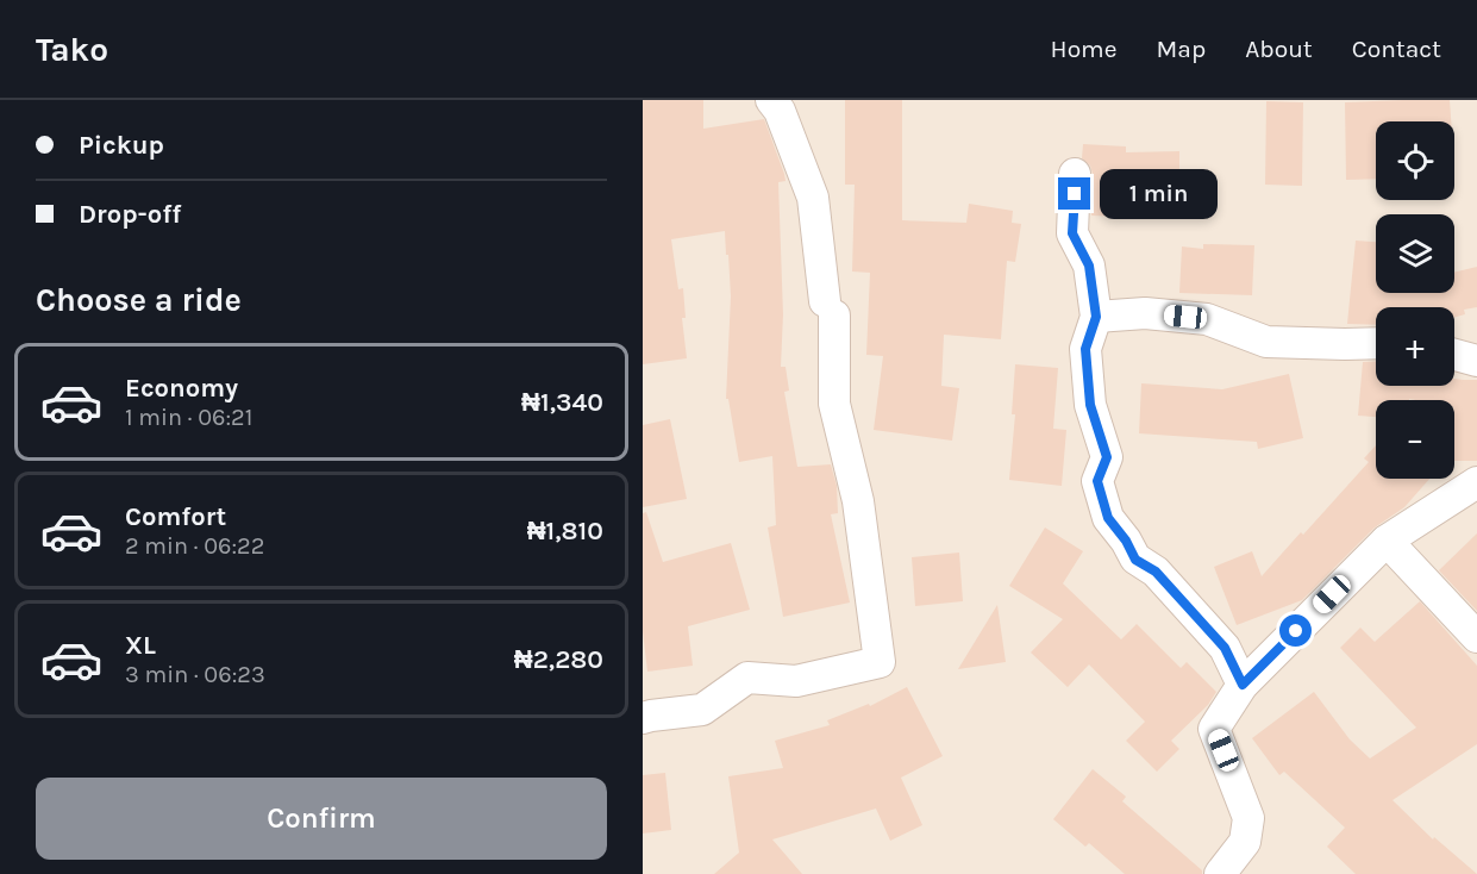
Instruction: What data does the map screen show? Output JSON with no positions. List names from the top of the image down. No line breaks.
{"page":{"header":"Tako","nav":["Home","Map","About","Contact"],"banner":["Pickup","Drop-off"],"map_buttons":["+","−"],"bubble":"1 min","heading":"Choose a ride","list":[{"name":"Economy","note":"1 min · 06:21","value":"₦1,340"},{"name":"Comfort","note":"2 min · 06:22","value":"₦1,810"},{"name":"XL","note":"3 min · 06:23","value":"₦2,280"}],"buttons":"Confirm"}}
